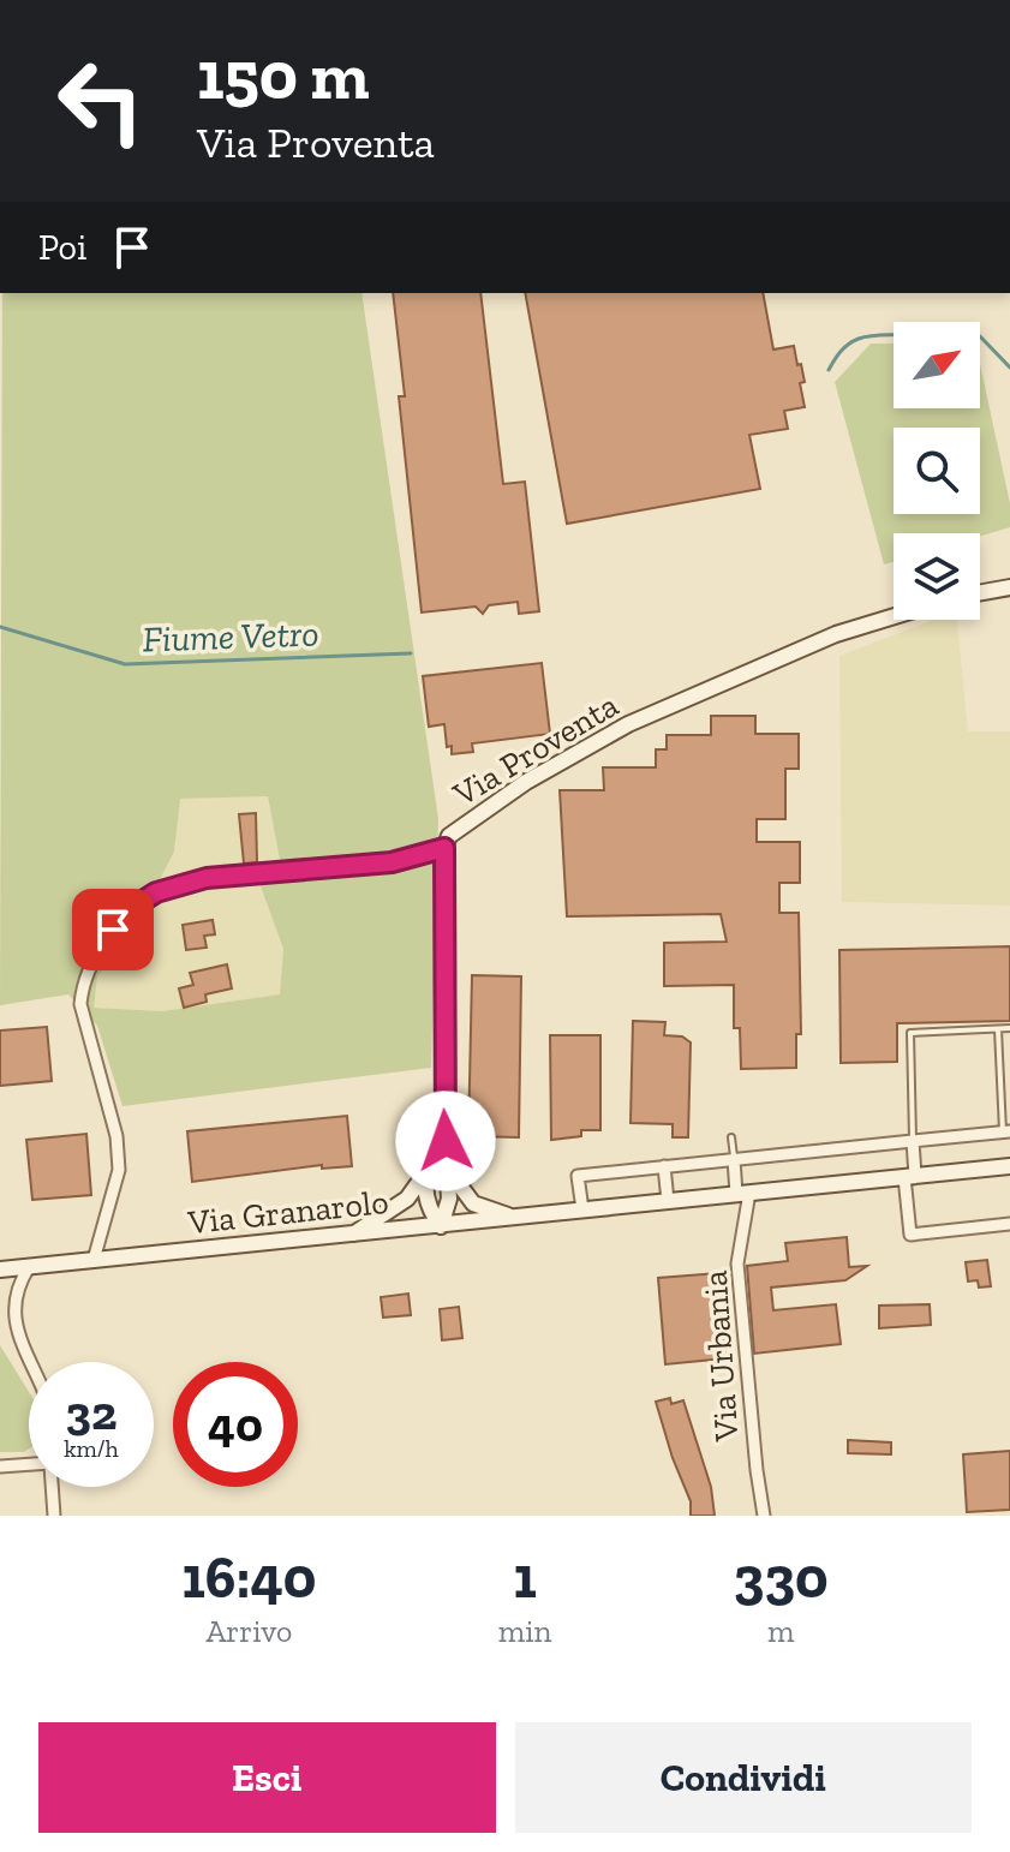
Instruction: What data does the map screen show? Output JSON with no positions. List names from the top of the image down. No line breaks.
{"streets":{"street":["Via Proventa","Via Granarolo","Via Urbania"]},"crossings":[["Via Proventa","Via Granarolo"],["Via Granarolo","Via Urbania"]],"water":["Fiume Vetro"],"north":"top right","page":{"turn":["150 m","Via Proventa"],"then":"Poi","speed":"32 km/h","limit":"40","eta":["16:40","Arrivo","1","min","330","m"],"buttons":["Esci","Condividi"]}}
